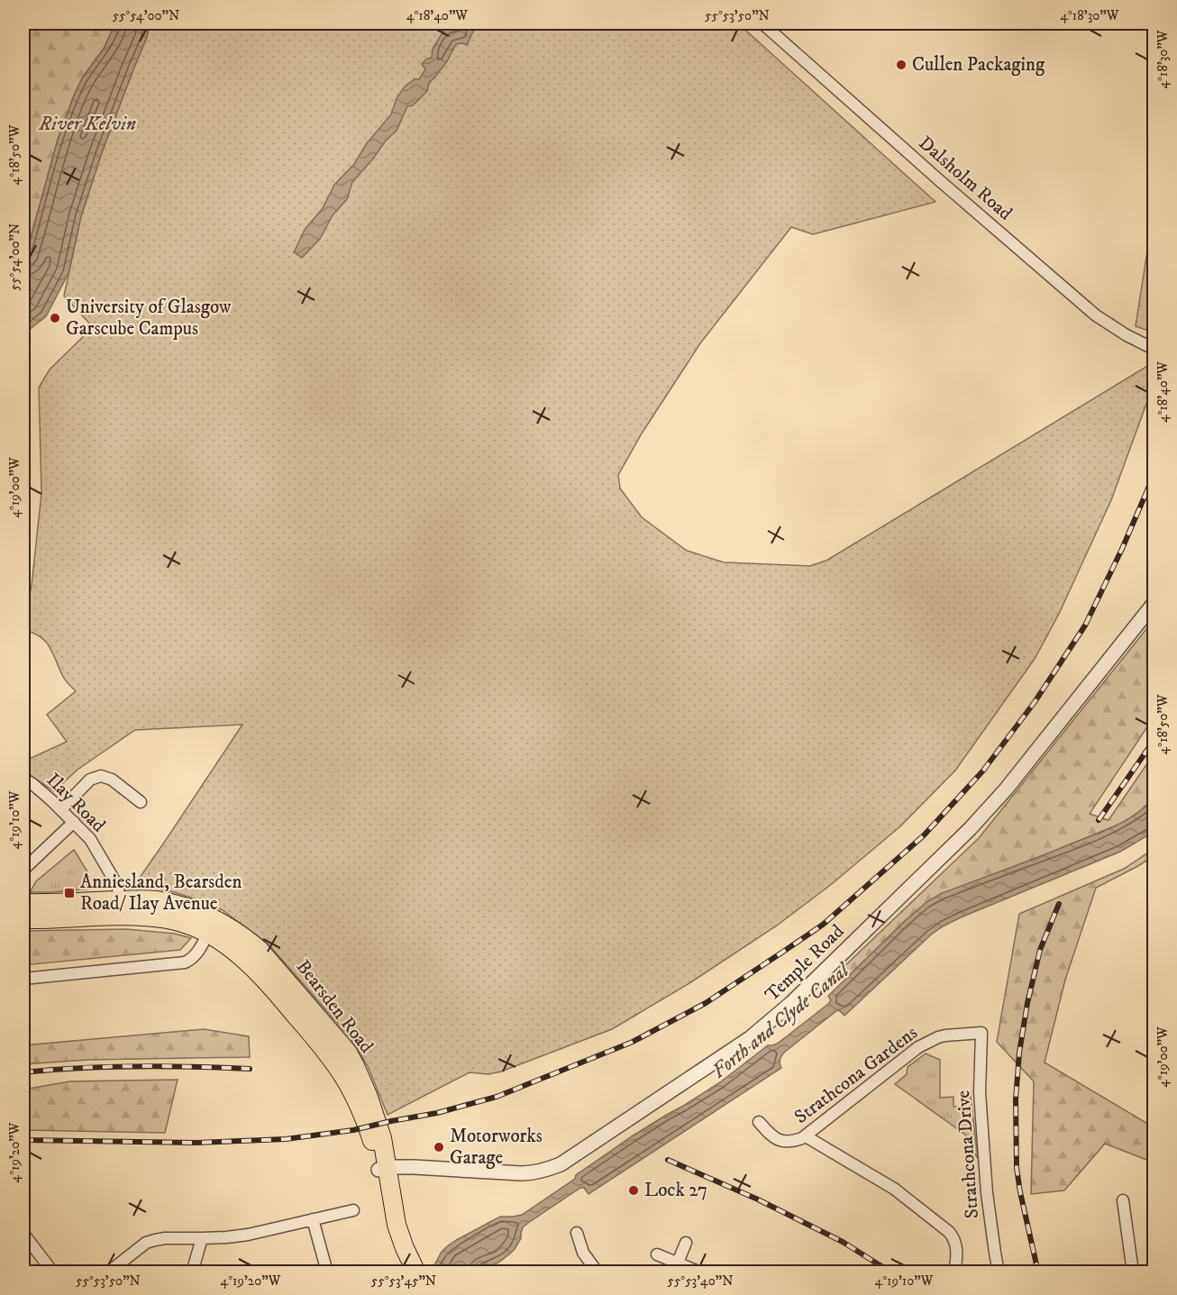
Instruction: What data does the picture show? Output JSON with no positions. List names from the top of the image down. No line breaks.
{"streets":{"main road":["Bearsden Road"],"street":["Dalsholm Road","Ilay Road","Temple Road","Strathcona Gardens","Strathcona Drive"]},"crossings":[["Ilay Road","Bearsden Road"],["Temple Road","Bearsden Road"],["Strathcona Gardens","Strathcona Drive"]],"water":["River Kelvin","Forth and Clyde Canal"],"places":{"other":["Cullen Packaging","University of Glasgow Garscube Campus","Motorworks Garage","Lock 27"],"transit":["Anniesland, Bearsden Road/ Ilay Avenue"]},"coordinates":["55°54'00\"N","4°18'40\"W","55°53'50\"N","4°18'30\"W","4°18'50\"W","4°19'00\"W","4°19'10\"W","4°19'20\"W","55°53'45\"N","55°53'40\"N"]}
